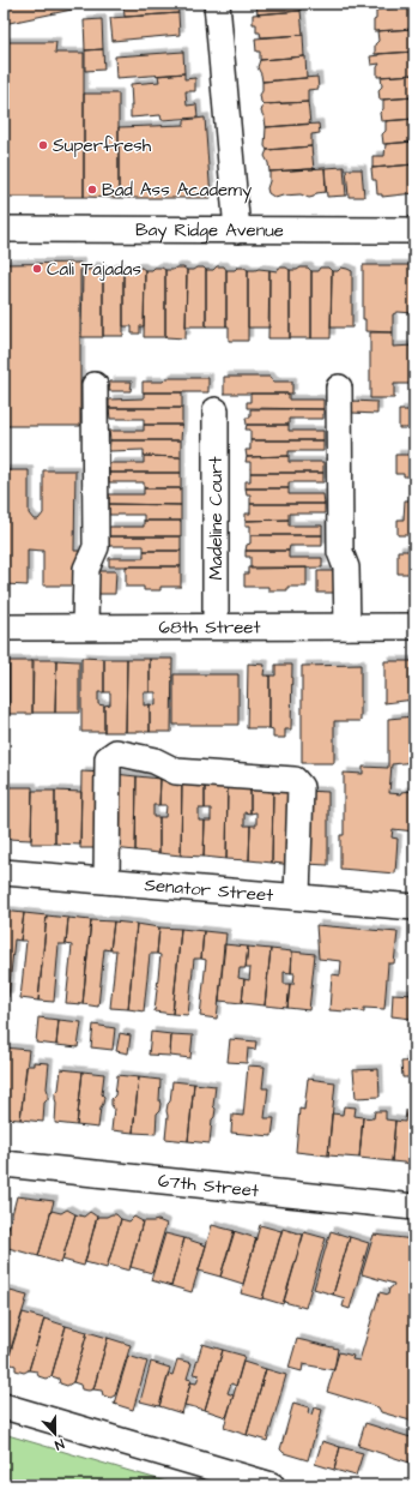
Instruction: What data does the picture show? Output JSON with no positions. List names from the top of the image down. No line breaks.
{"streets":{"street":["Bay Ridge Avenue","Madeline Court","68th Street","Senator Street","67th Street"]},"crossings":[["Madeline Court","68th Street"]],"places":["Superfresh","Bad Ass Academy","Cali Tajadas"],"north":"bottom"}
